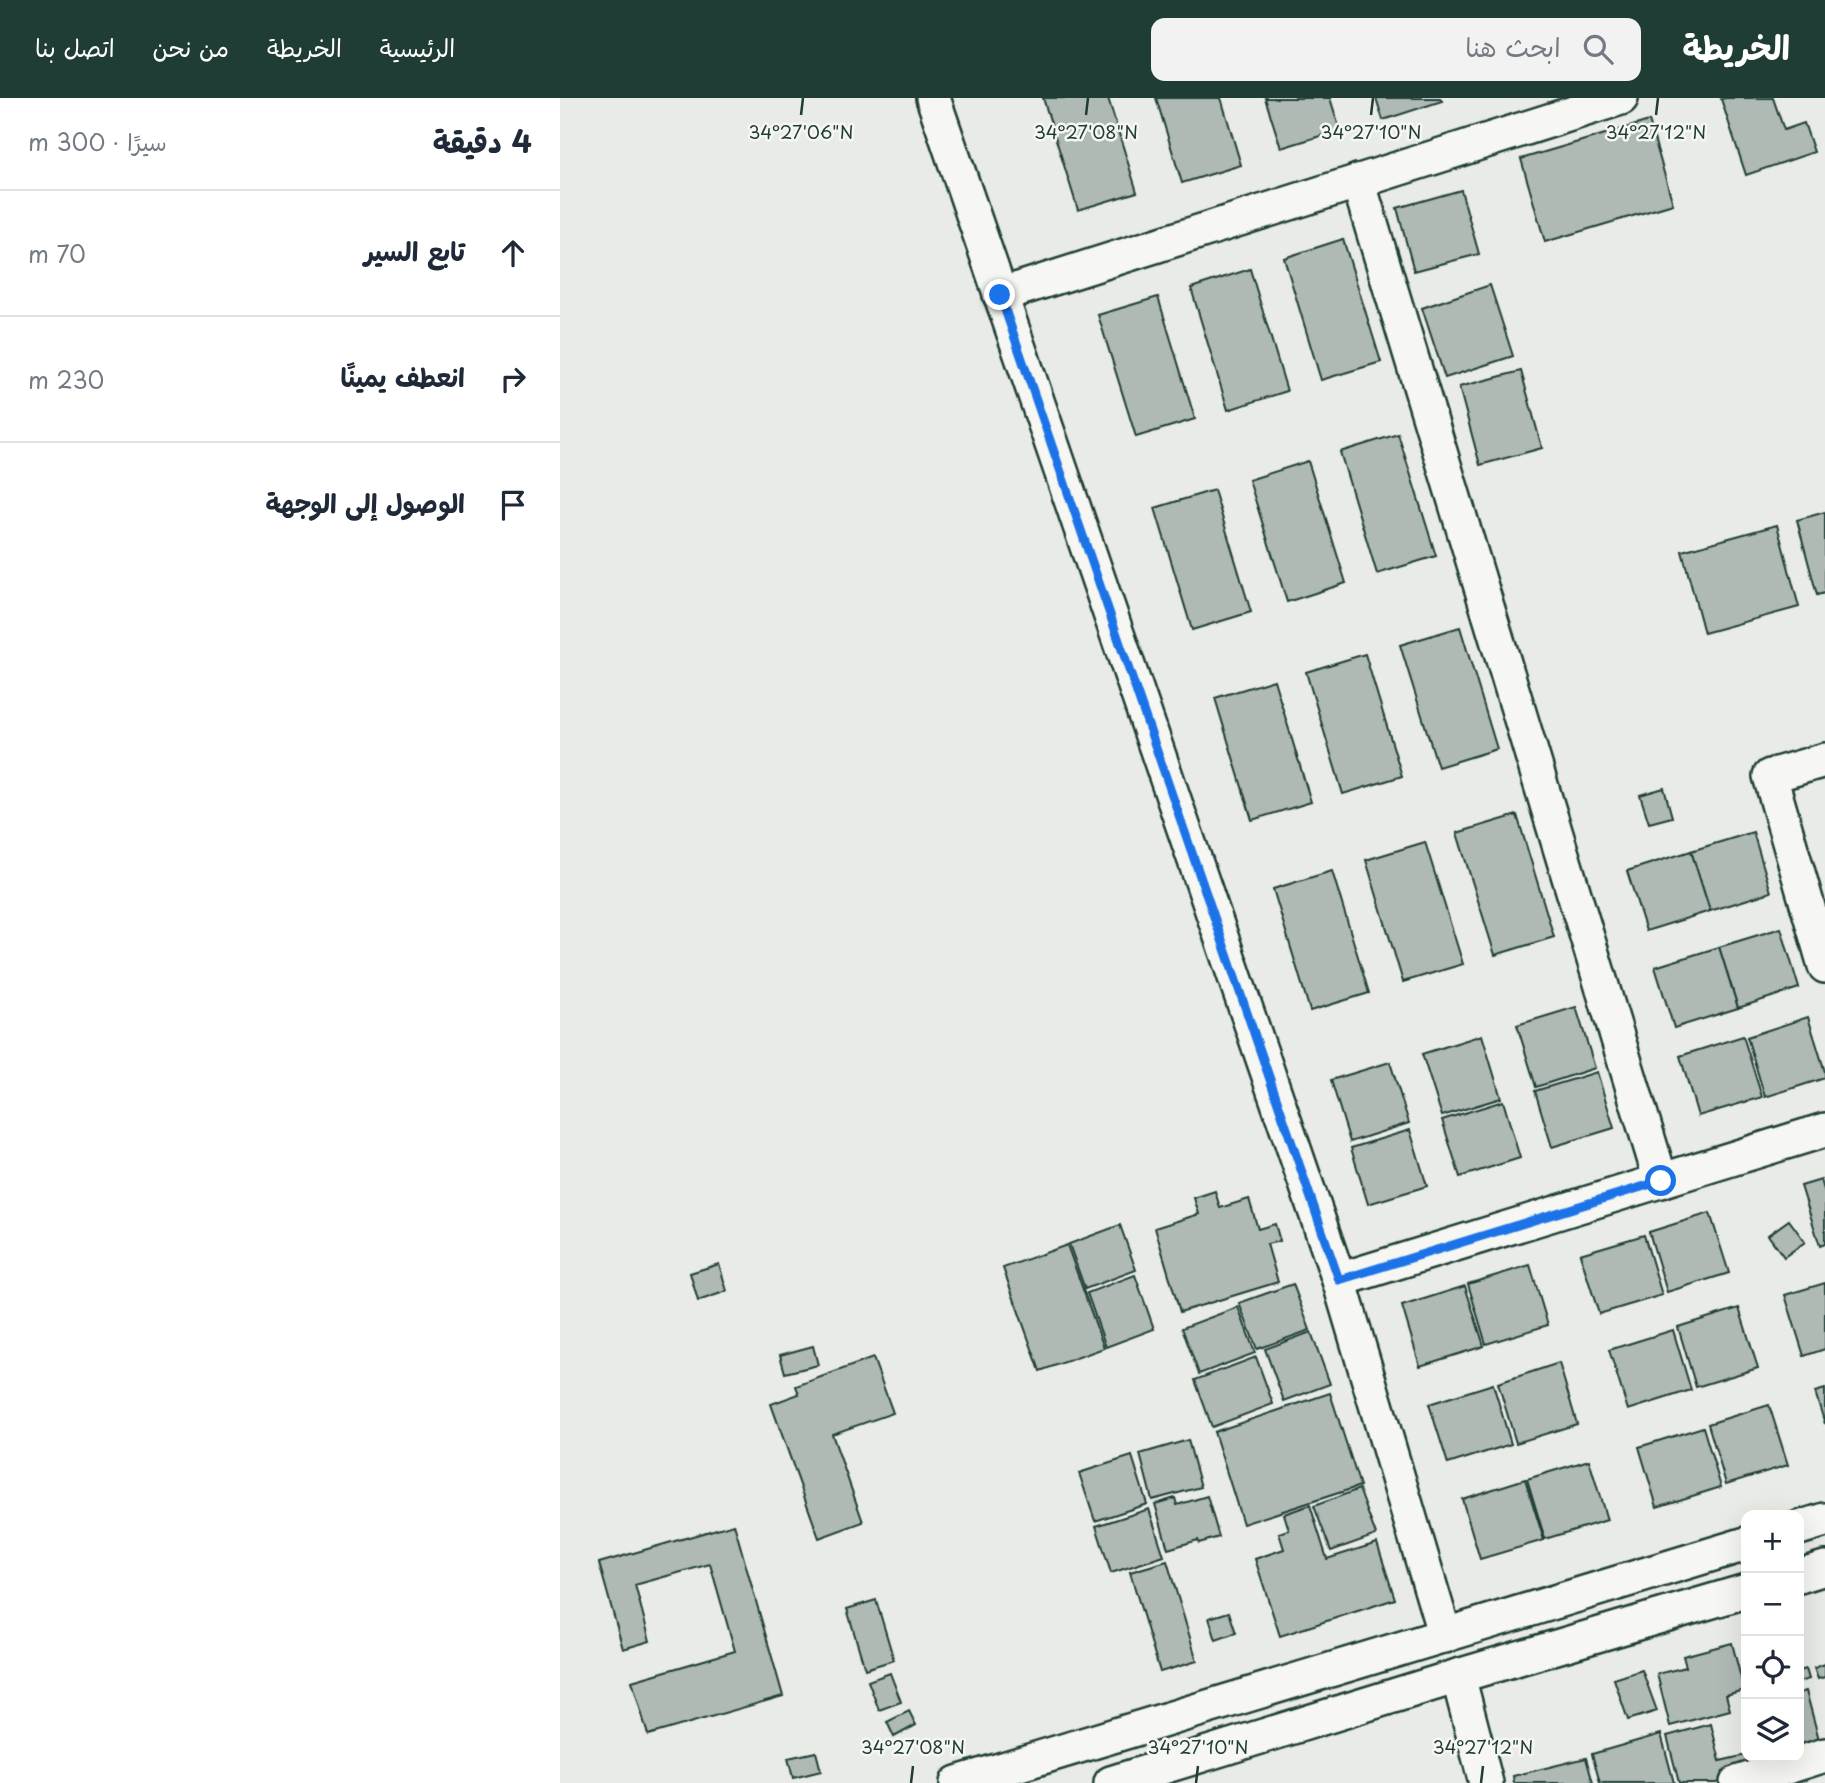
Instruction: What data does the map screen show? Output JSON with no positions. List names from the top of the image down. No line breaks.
{"page":{"header":"الخريطة","search":"ابحث هنا","nav":["الرئيسية","الخريطة","من نحن","اتصل بنا"],"heading":["4 دقيقة","سيرًا · 300 m"],"list":[["تابع السير","70 m"],["انعطف يمينًا","230 m"],"الوصول إلى الوجهة"],"map_buttons":["+","−"]},"coordinates":["34°27'06\"N","34°27'08\"N","34°27'10\"N","34°27'12\"N"]}
